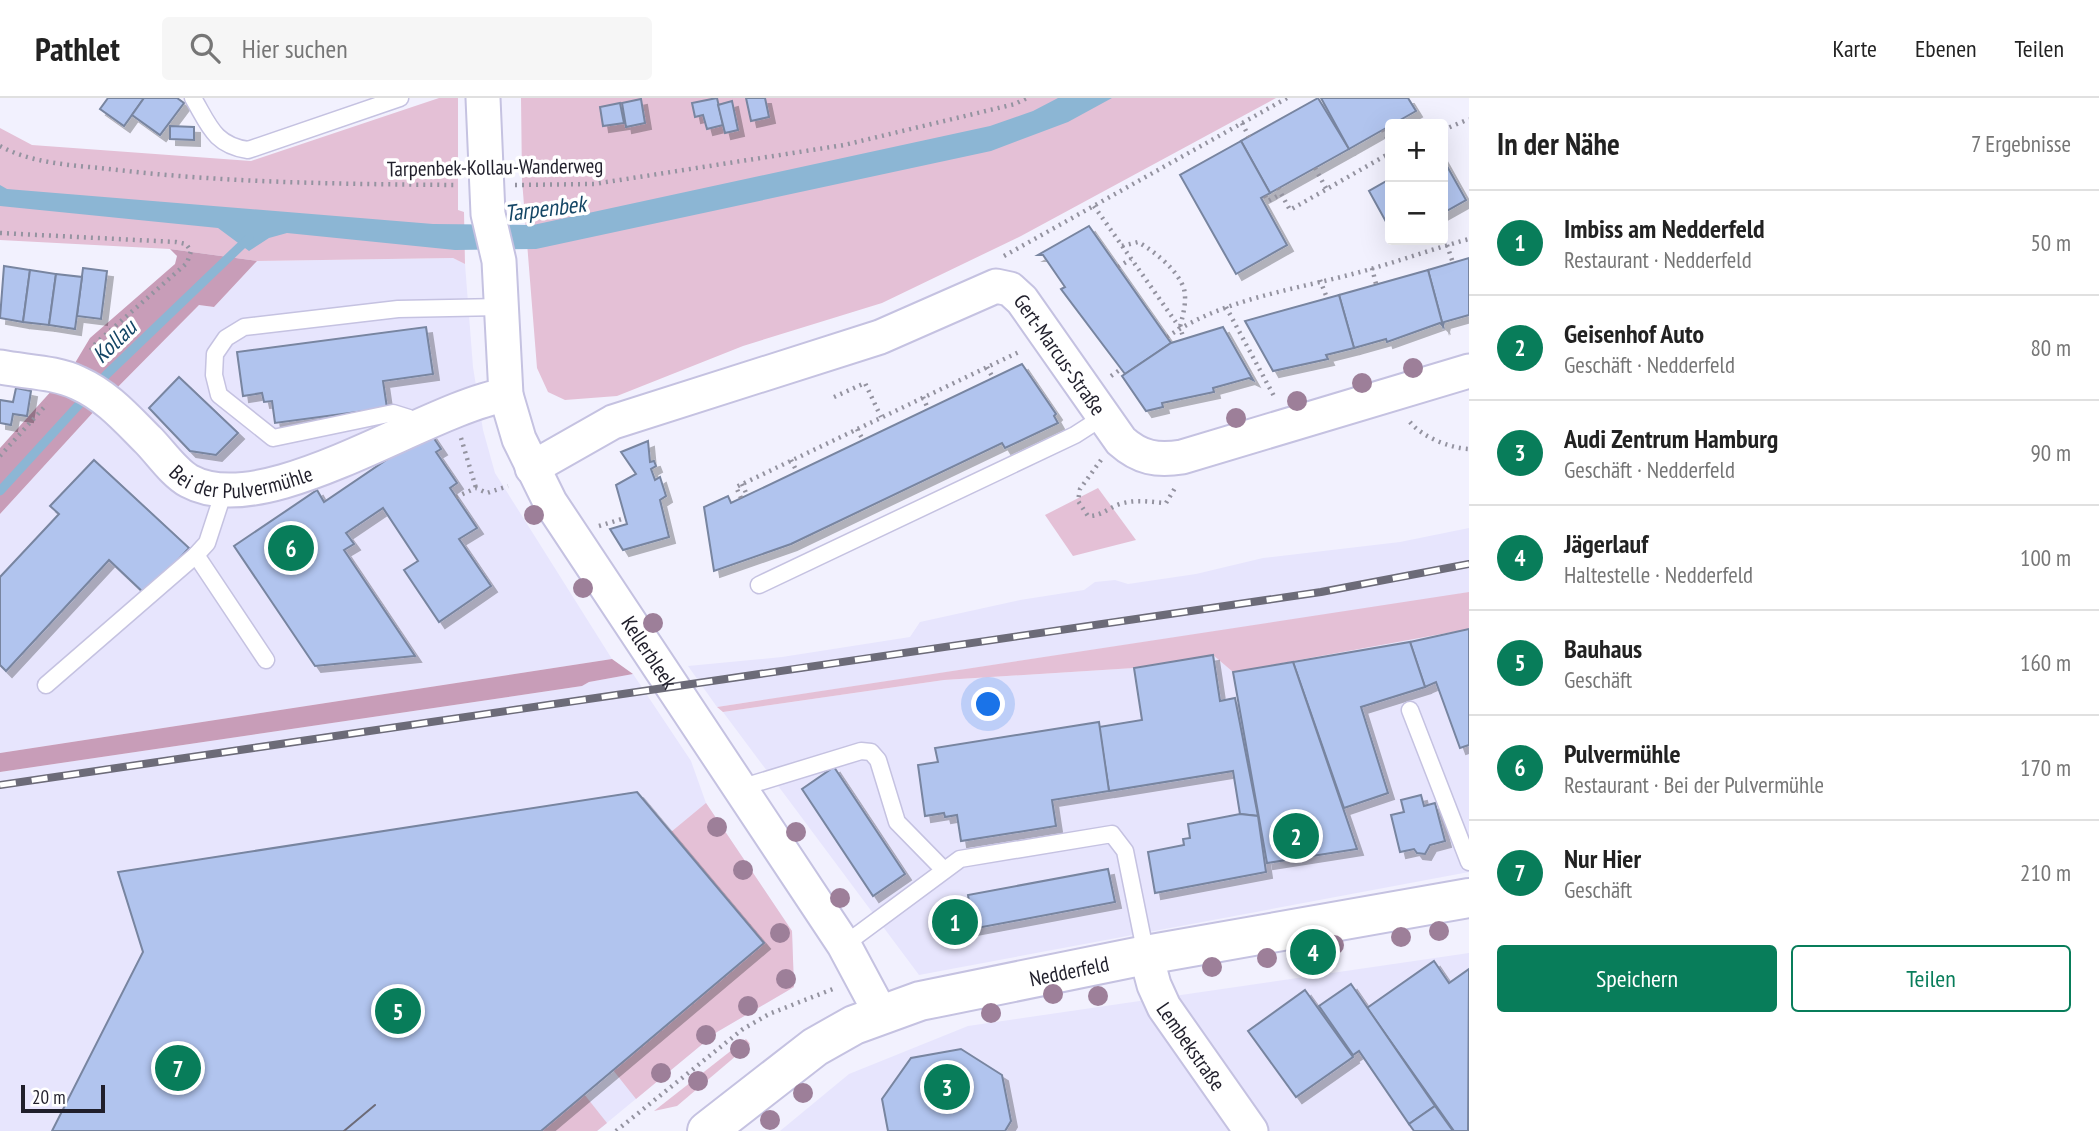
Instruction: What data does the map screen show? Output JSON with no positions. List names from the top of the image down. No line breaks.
{"streets":{"main road":["Nedderfeld"],"street":["Gert-Marcus-Straße","Bei der Pulvermühle","Kellerbleek","Lembekstraße"],"path":["Tarpenbek-Kollau-Wanderweg"]},"crossings":[["Tarpenbek-Kollau-Wanderweg","Kellerbleek"],["Gert-Marcus-Straße","Kellerbleek"],["Bei der Pulvermühle","Kellerbleek"],["Kellerbleek","Nedderfeld"],["Nedderfeld","Lembekstraße"]],"water":["Tarpenbek","Kollau"],"scale_bar":"20 m","page":{"header":"Pathlet","search":"Hier suchen","nav":["Karte","Ebenen","Teilen"],"heading":["In der Nähe","7 Ergebnisse"],"map_buttons":["+","−"],"list":[{"mark":"1","name":"Imbiss am Nedderfeld","note":"Restaurant · Nedderfeld","value":"50 m"},{"mark":"2","name":"Geisenhof Auto","note":"Geschäft · Nedderfeld","value":"80 m"},{"mark":"3","name":"Audi Zentrum Hamburg","note":"Geschäft · Nedderfeld","value":"90 m"},{"mark":"4","name":"Jägerlauf","note":"Haltestelle · Nedderfeld","value":"100 m"},{"mark":"5","name":"Bauhaus","note":"Geschäft","value":"160 m"},{"mark":"6","name":"Pulvermühle","note":"Restaurant · Bei der Pulvermühle","value":"170 m"},{"mark":"7","name":"Nur Hier","note":"Geschäft","value":"210 m"}],"pins":["6","2","1","4","5","7","3"],"buttons":["Speichern","Teilen"],"scale":"20 m"}}
